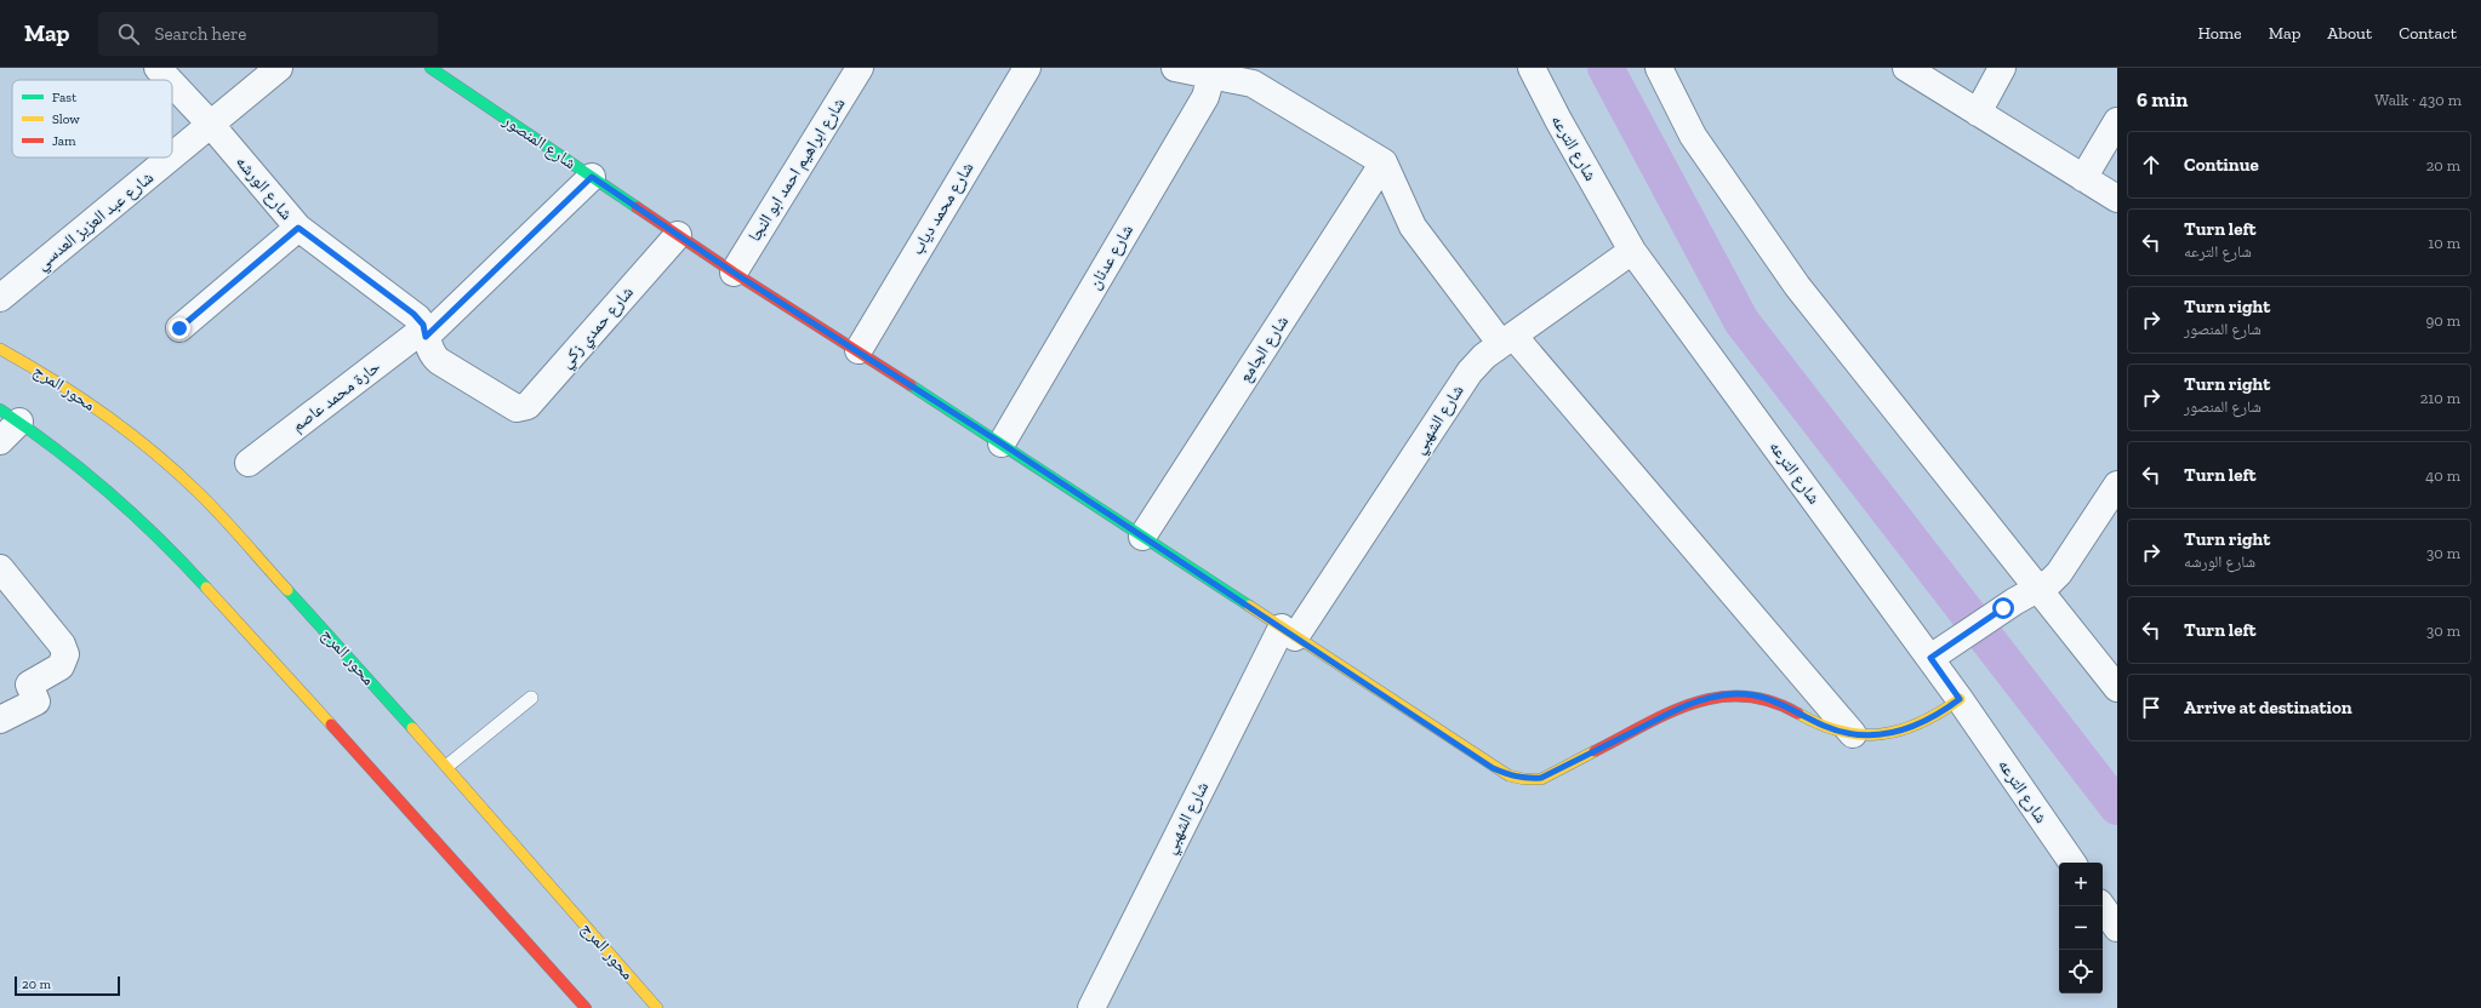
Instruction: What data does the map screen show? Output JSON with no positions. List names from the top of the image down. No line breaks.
{"streets":{"street":["شارع المنصور","شارع الترعه","شارع ابراهيم احمد ابو النجا","شارع الورشه","شارع محمد دياب","شارع عبد العزيز العدسي","شارع عدنان","شارع حمدي زكي","شارع الجامع","محور المرج","حارة محمد عاصم","شارع الشهبي"]},"crossings":[["شارع المنصور","شارع الترعه"],["شارع المنصور","شارع ابراهيم احمد ابو النجا"],["شارع المنصور","شارع محمد دياب"],["شارع المنصور","شارع عدنان"],["شارع المنصور","شارع حمدي زكي"],["شارع المنصور","شارع الجامع"],["شارع المنصور","حارة محمد عاصم"],["شارع المنصور","شارع الشهبي"],["شارع الترعه","شارع الشهبي"],["شارع الورشه","شارع عبد العزيز العدسي"],["شارع الورشه","شارع حمدي زكي"],["شارع الورشه","حارة محمد عاصم"]],"legend":["Fast","Slow","Jam"],"scale_bar":"20 m","page":{"header":"Map","search":"Search here","nav":["Home","Map","About","Contact"],"heading":["6 min","Walk · 430 m"],"list":[["Continue","20 m"],["Turn left","شارع الترعه","10 m"],["Turn right","شارع المنصور","90 m"],["Turn right","شارع المنصور","210 m"],["Turn left","40 m"],["Turn right","شارع الورشه","30 m"],["Turn left","30 m"],"Arrive at destination"],"map_buttons":["+","−"],"scale":"20 m"}}
